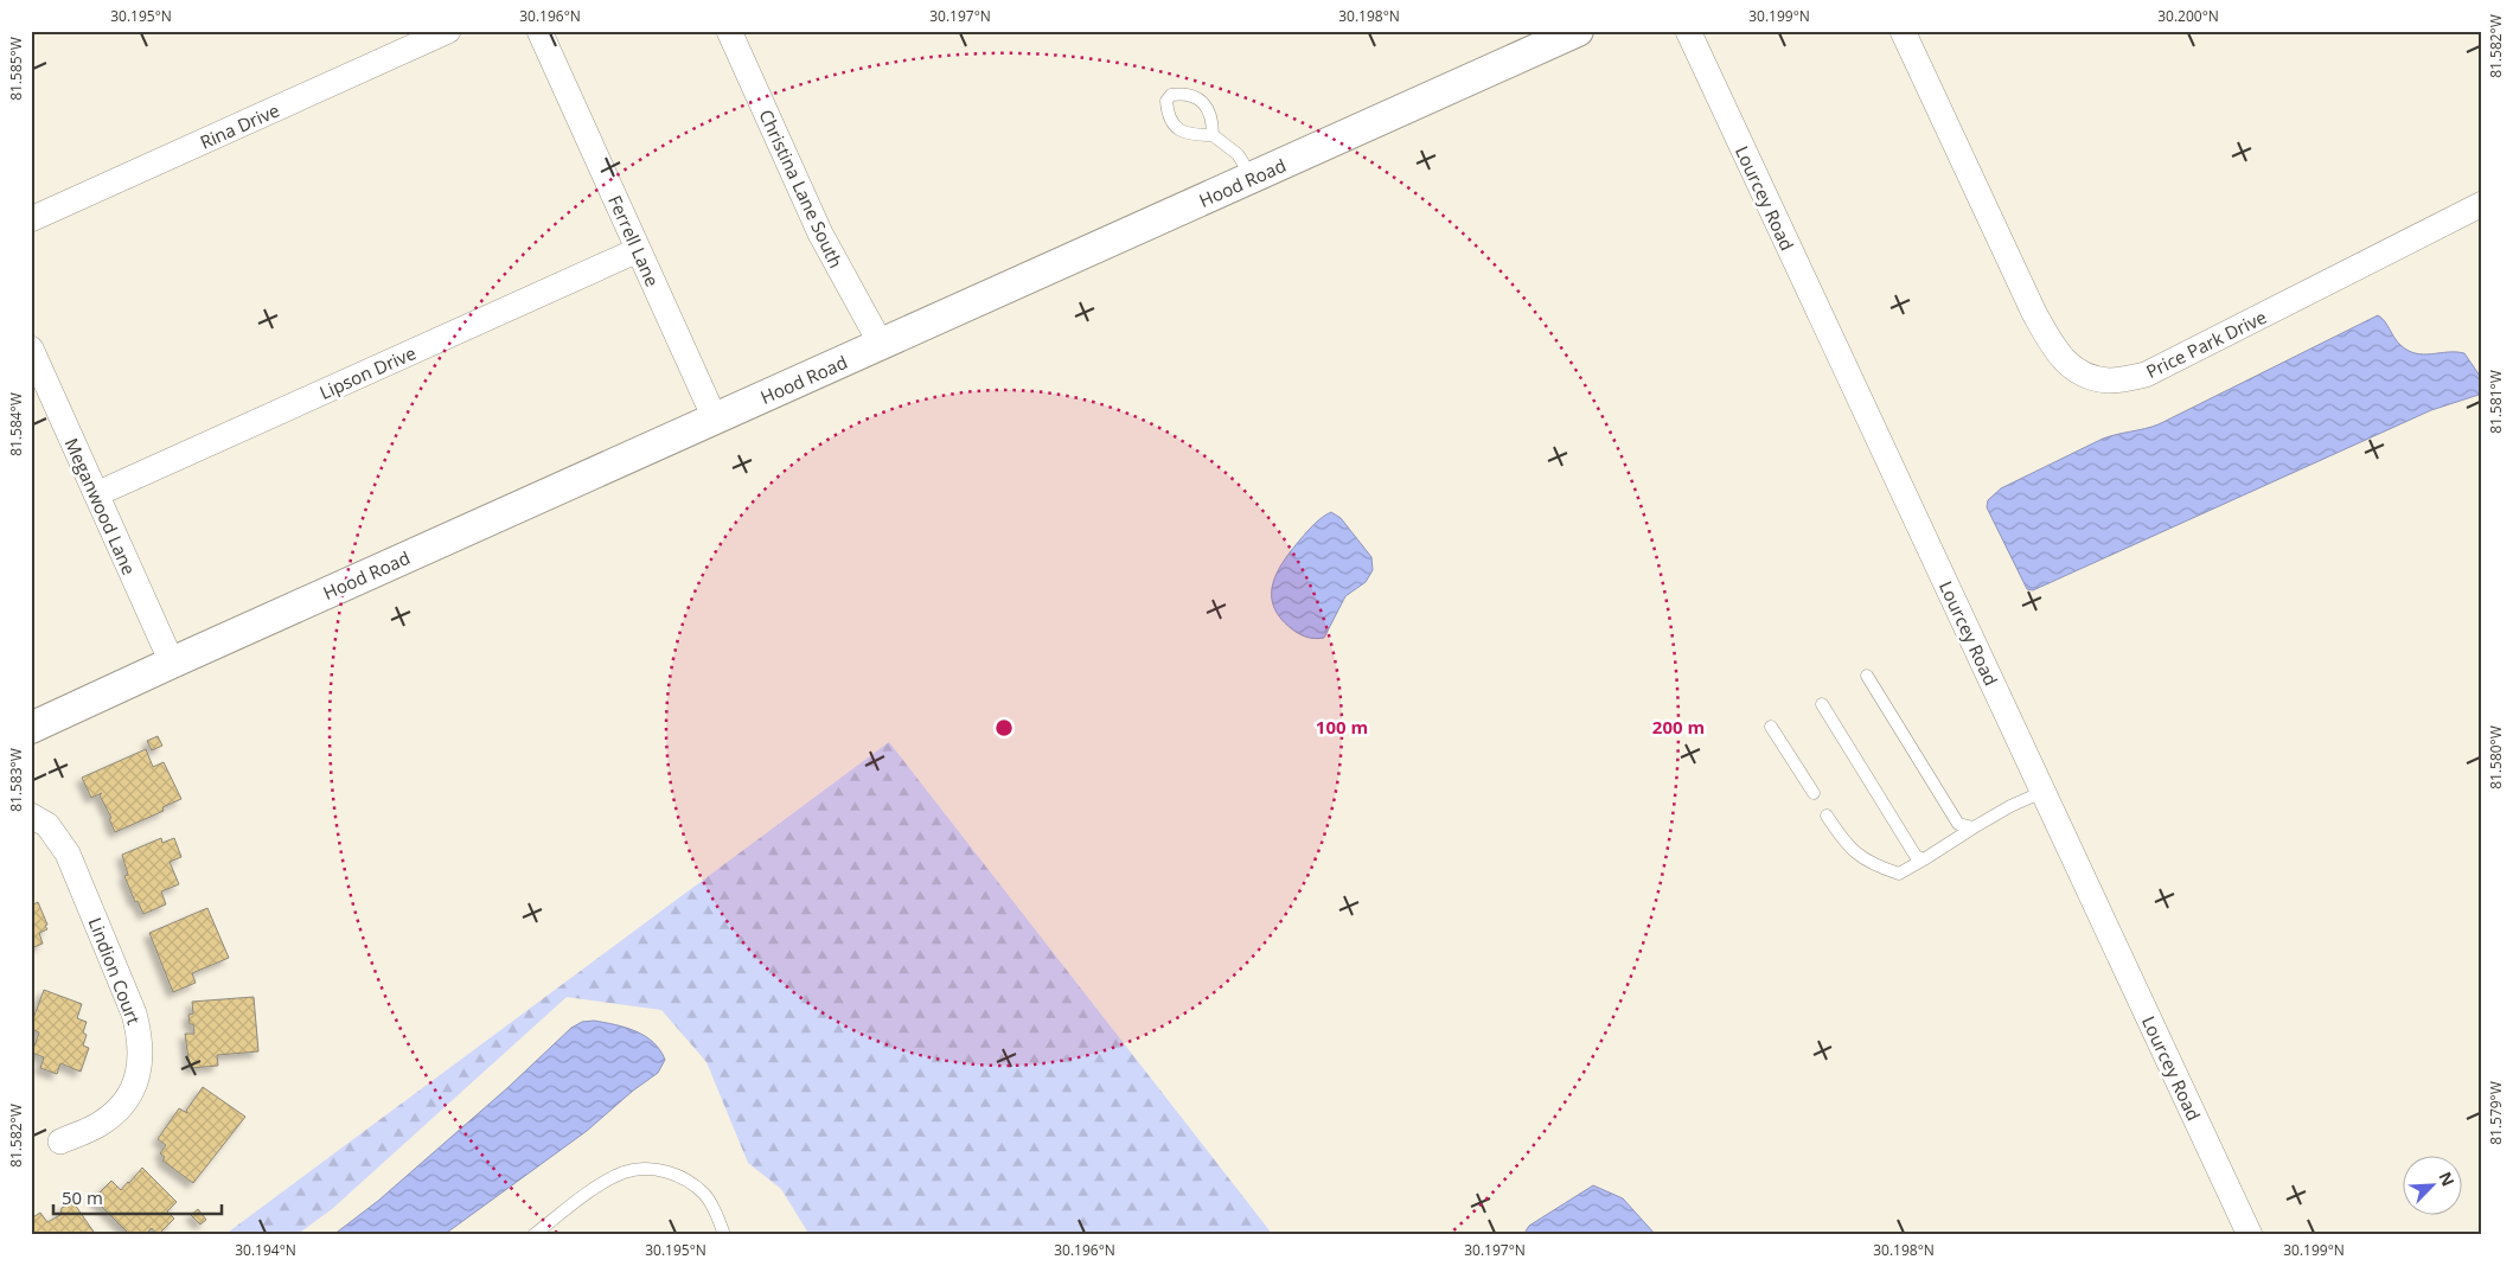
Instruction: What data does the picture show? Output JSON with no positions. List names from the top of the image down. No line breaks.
{"streets":{"street":["Rina Drive","Hood Road","Christina Lane South","Lourcey Road","Ferrell Lane","Price Park Drive","Lipson Drive","Meganwood Lane","Lindion Court"]},"crossings":[["Hood Road","Christina Lane South"],["Hood Road","Ferrell Lane"],["Hood Road","Meganwood Lane"],["Ferrell Lane","Lipson Drive"],["Lipson Drive","Meganwood Lane"]],"scale_bar":"50 m","north":"top right","coordinates":["30.195°N","30.196°N","30.197°N","30.198°N","30.199°N","30.200°N","81.582°W","81.585°W","81.581°W","81.584°W","81.580°W","81.583°W","81.579°W","30.194°N"],"rings":["100 m","200 m"]}
